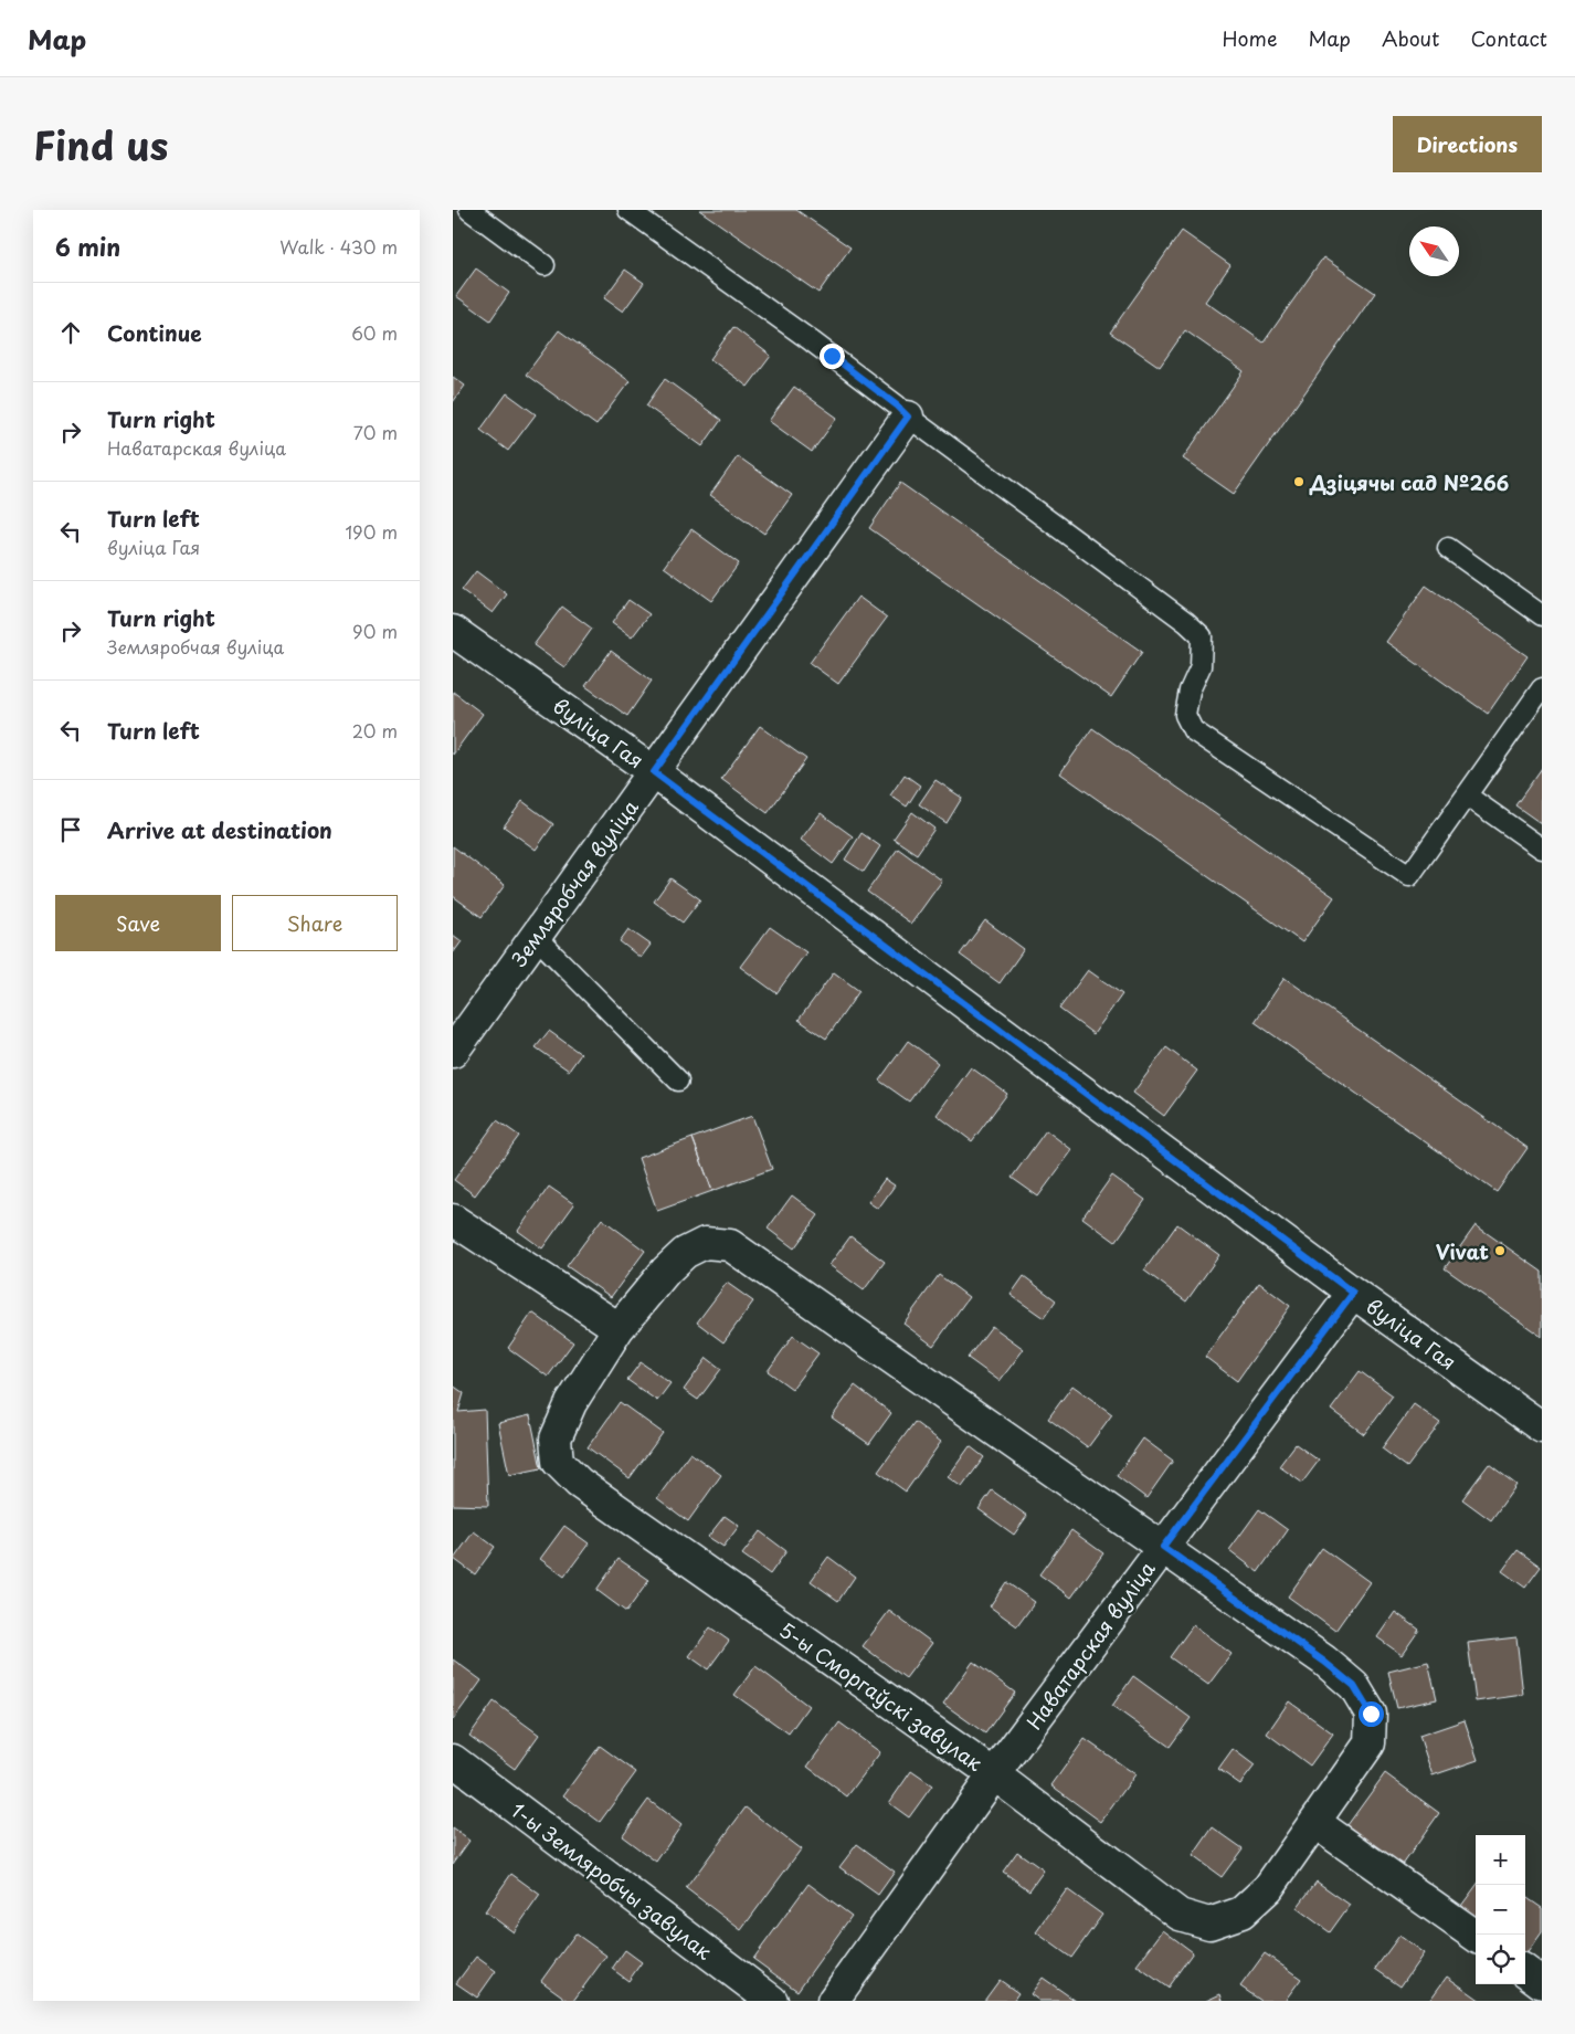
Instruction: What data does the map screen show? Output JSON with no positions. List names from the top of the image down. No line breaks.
{"streets":{"street":["вуліца Гая","Земляробчая вуліца","Наватарская вуліца","5-ы Сморгаўскі завулак","1-ы Земляробчы завулак"]},"crossings":[["вуліца Гая","Земляробчая вуліца"],["вуліца Гая","Наватарская вуліца"],["Наватарская вуліца","5-ы Сморгаўскі завулак"]],"places":["Дзіцячы сад №266","Vivat"],"north":"top left","page":{"header":"Map","nav":["Home","Map","About","Contact"],"title":"Find us","buttons":["Directions",["Save","Share"]],"heading":["6 min","Walk · 430 m"],"list":[["Continue","60 m"],["Turn right","Наватарская вуліца","70 m"],["Turn left","вуліца Гая","190 m"],["Turn right","Земляробчая вуліца","90 m"],["Turn left","20 m"],"Arrive at destination"],"map_buttons":["+","−"]}}
